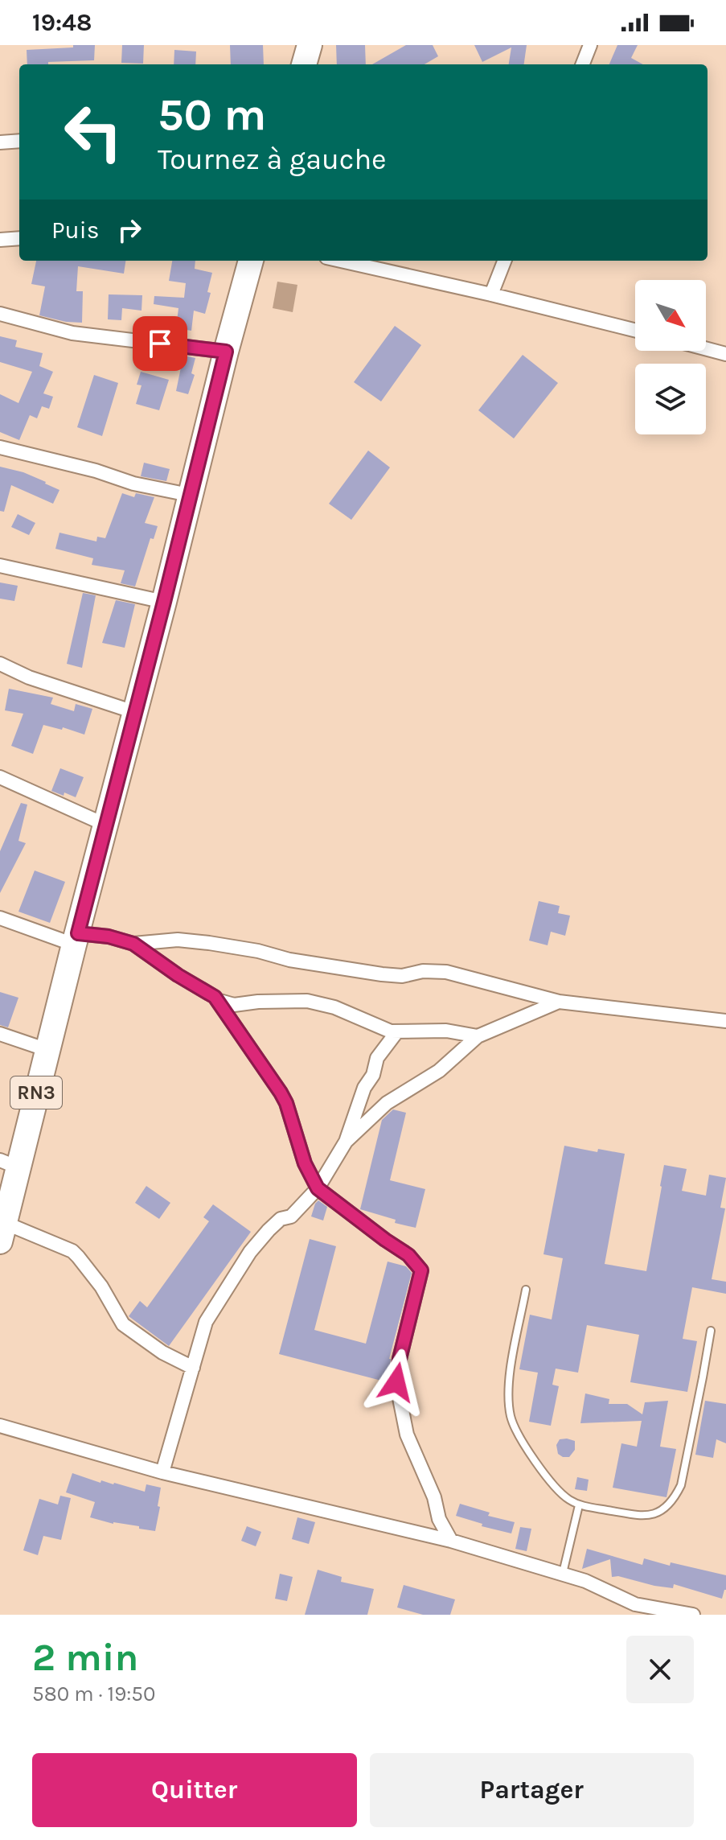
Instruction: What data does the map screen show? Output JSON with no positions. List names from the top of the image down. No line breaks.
{"streets":{"highway":["RN3"]},"north":"bottom right","page":{"status":"19:48","turn":["50 m","Tournez à gauche"],"then":"Puis","heading":["2 min","580 m · 19:50"],"buttons":["Quitter","Partager"]}}
